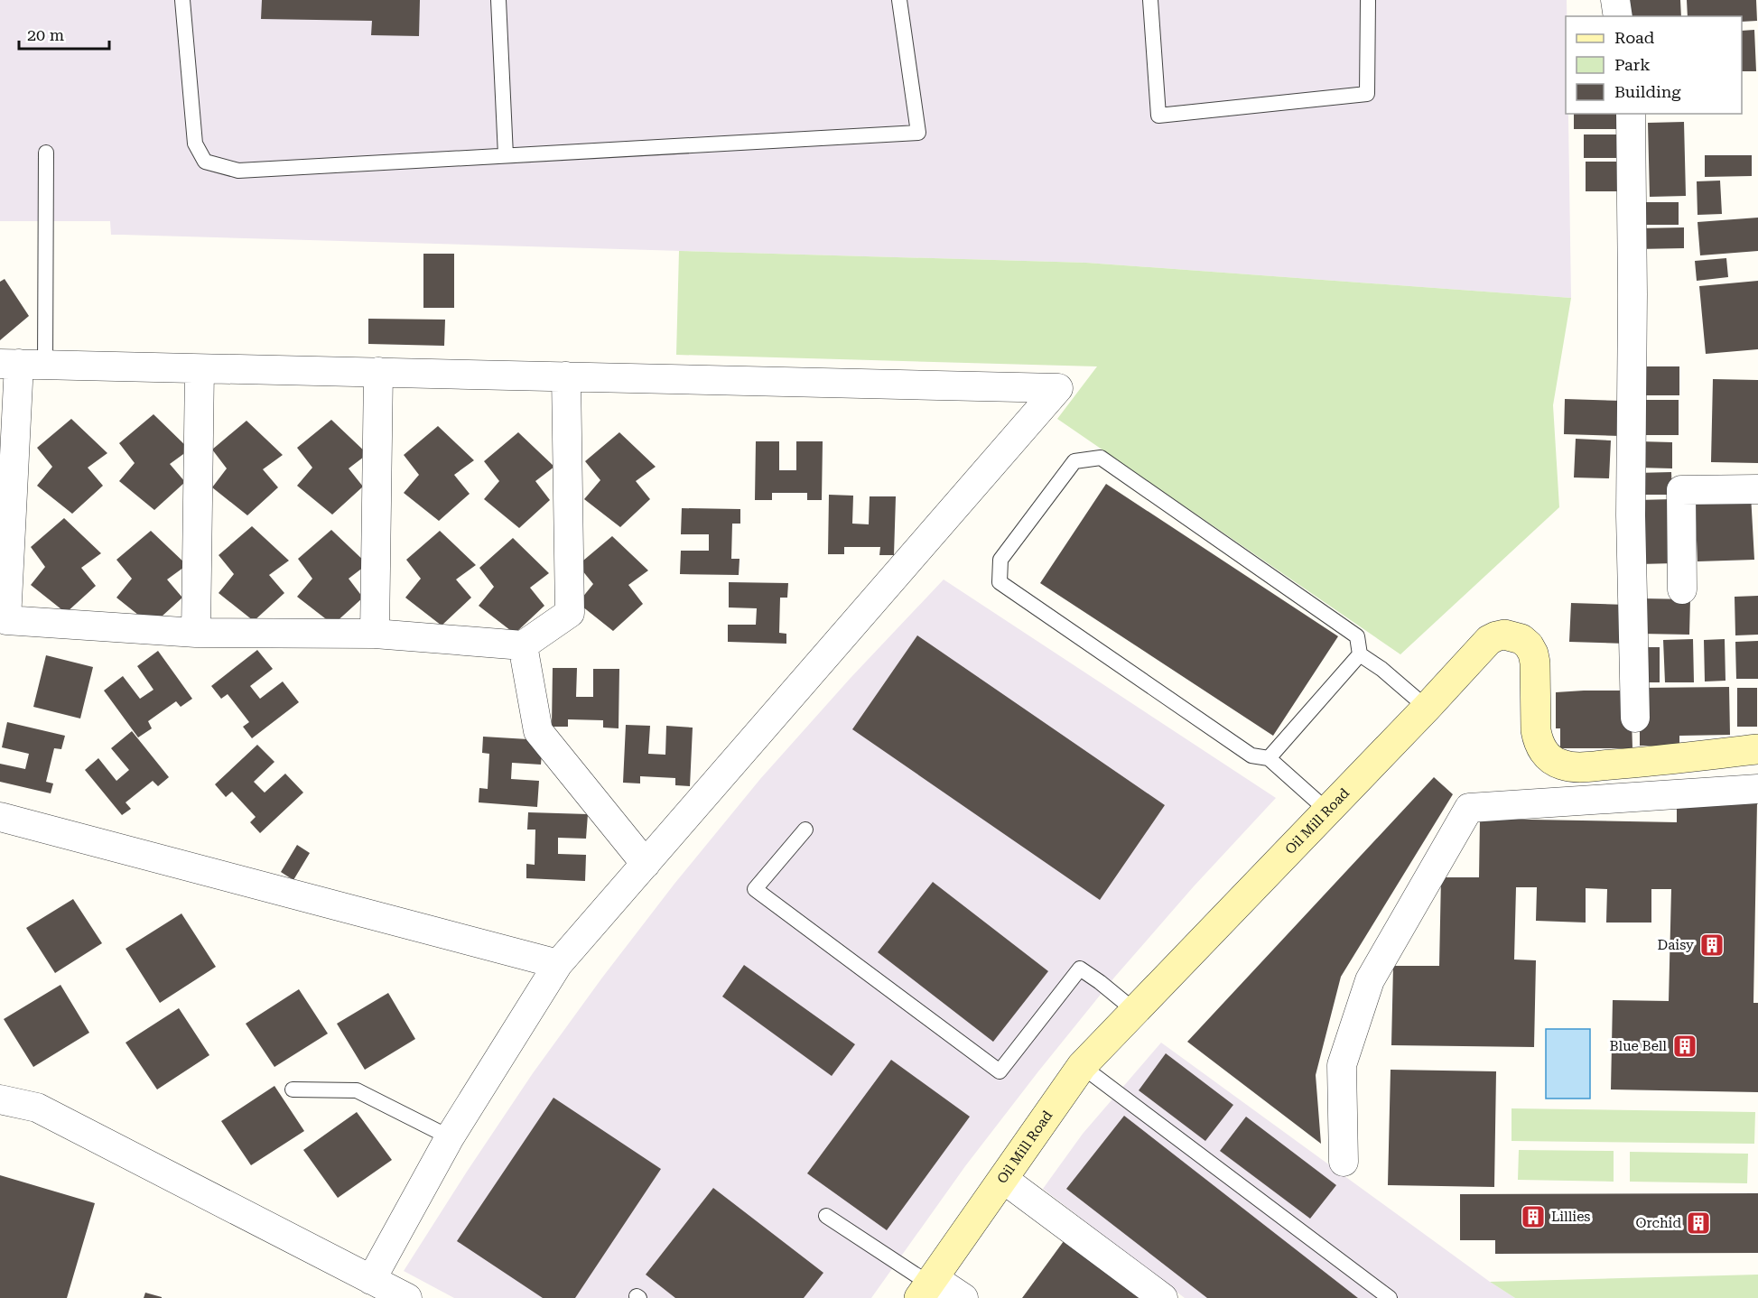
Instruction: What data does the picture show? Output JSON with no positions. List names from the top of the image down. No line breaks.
{"streets":{"main road":["Oil Mill Road"]},"places":{"building":["Daisy","Blue Bell","Lillies","Orchid"]},"legend":["Road","Park","Building"],"scale_bar":"20 m"}
